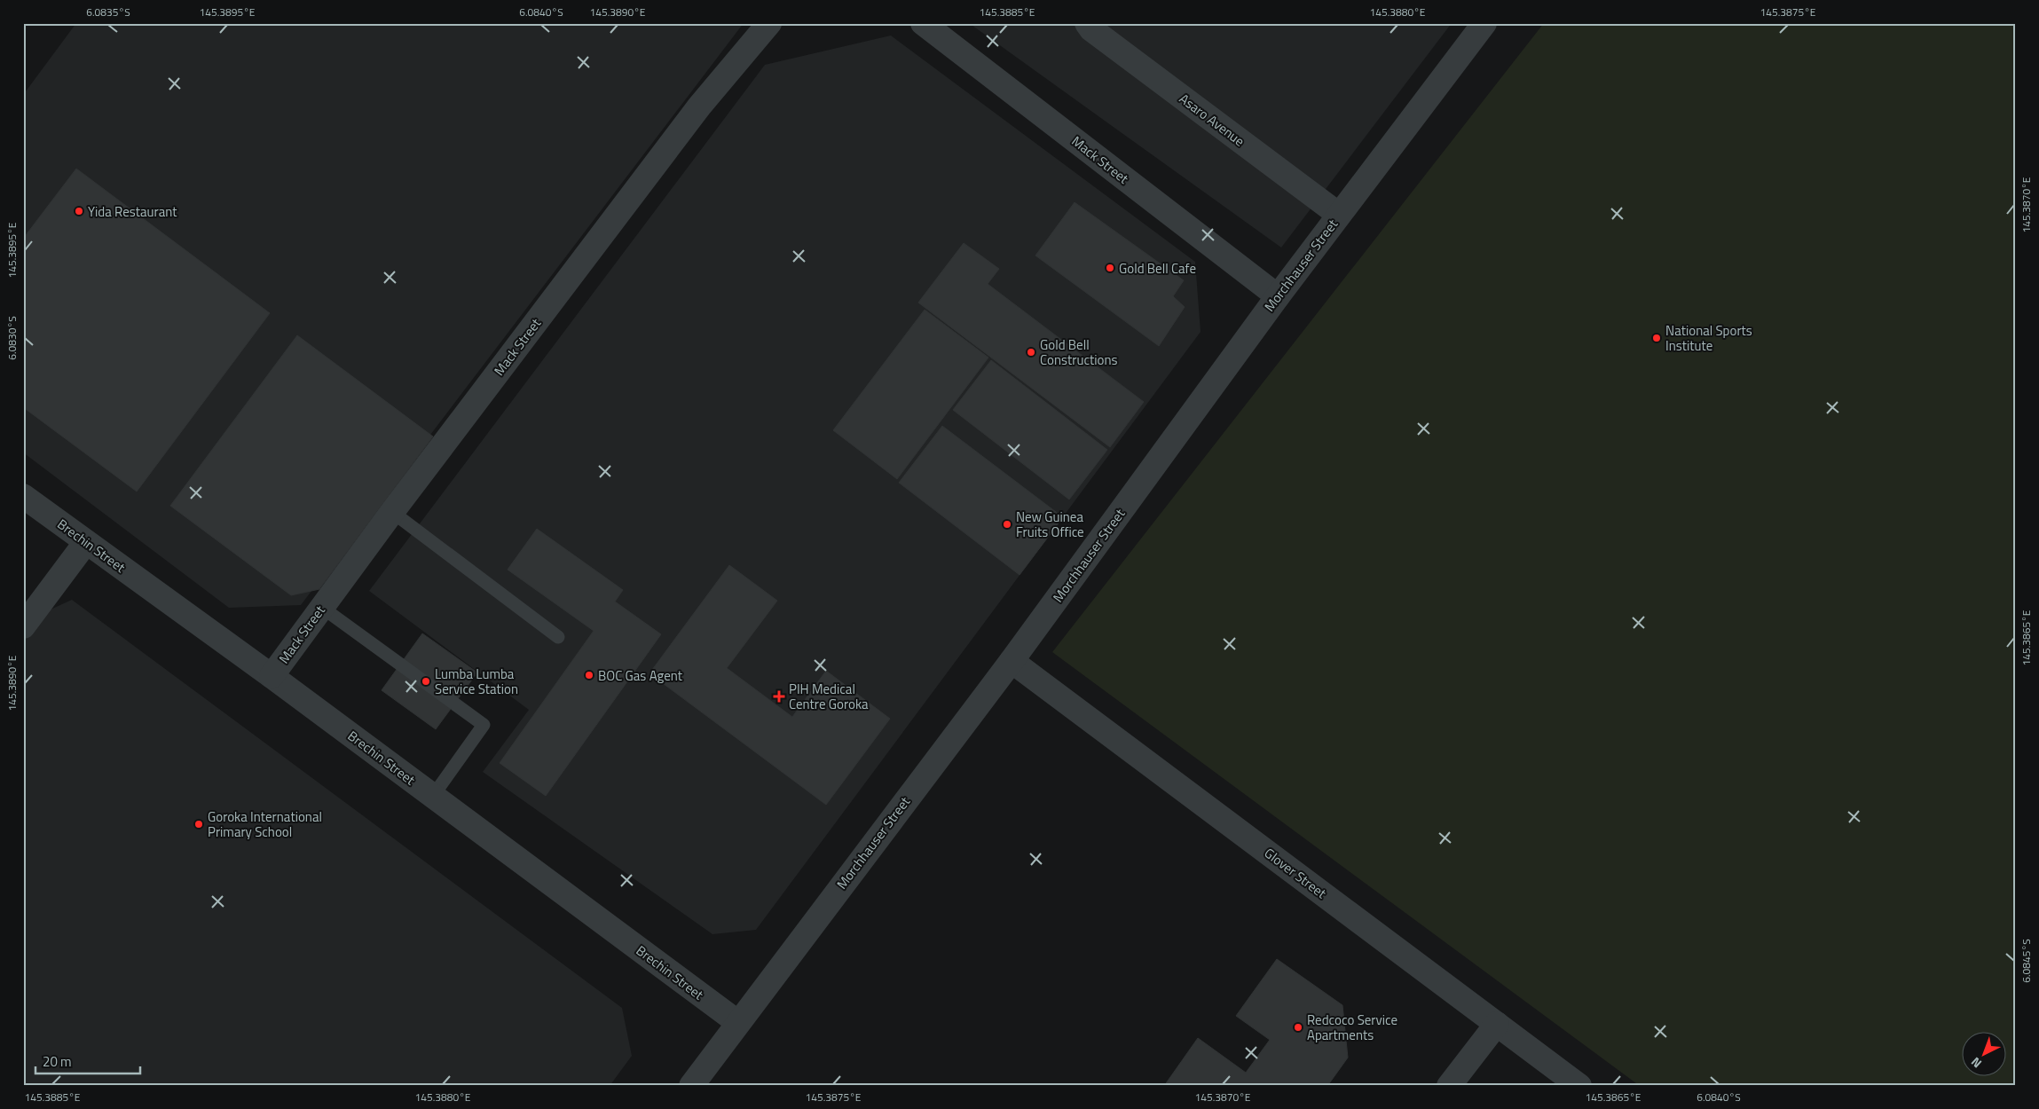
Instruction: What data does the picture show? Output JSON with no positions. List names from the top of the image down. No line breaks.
{"streets":{"street":["Asaro Avenue","Mack Street","Morchhauser Street","Brechin Street","Glover Street"]},"crossings":[["Asaro Avenue","Morchhauser Street"],["Mack Street","Morchhauser Street"],["Mack Street","Brechin Street"],["Morchhauser Street","Brechin Street"],["Morchhauser Street","Glover Street"]],"places":{"other":["Yida Restaurant","Gold Bell Cafe","National Sports Institute","Gold Bell Constructions","New Guinea Fruits Office","BOC Gas Agent","Lumba Lumba Service Station","Goroka International Primary School","Redcoco Service Apartments"],"health":["PIH Medical Centre Goroka"]},"scale_bar":"20 m","north":"bottom left","coordinates":["6.0835°S","145.3895°E","6.0840°S","145.3890°E","145.3885°E","145.3880°E","145.3875°E","145.3870°E","6.0830°S","145.3865°E","6.0845°S"]}
